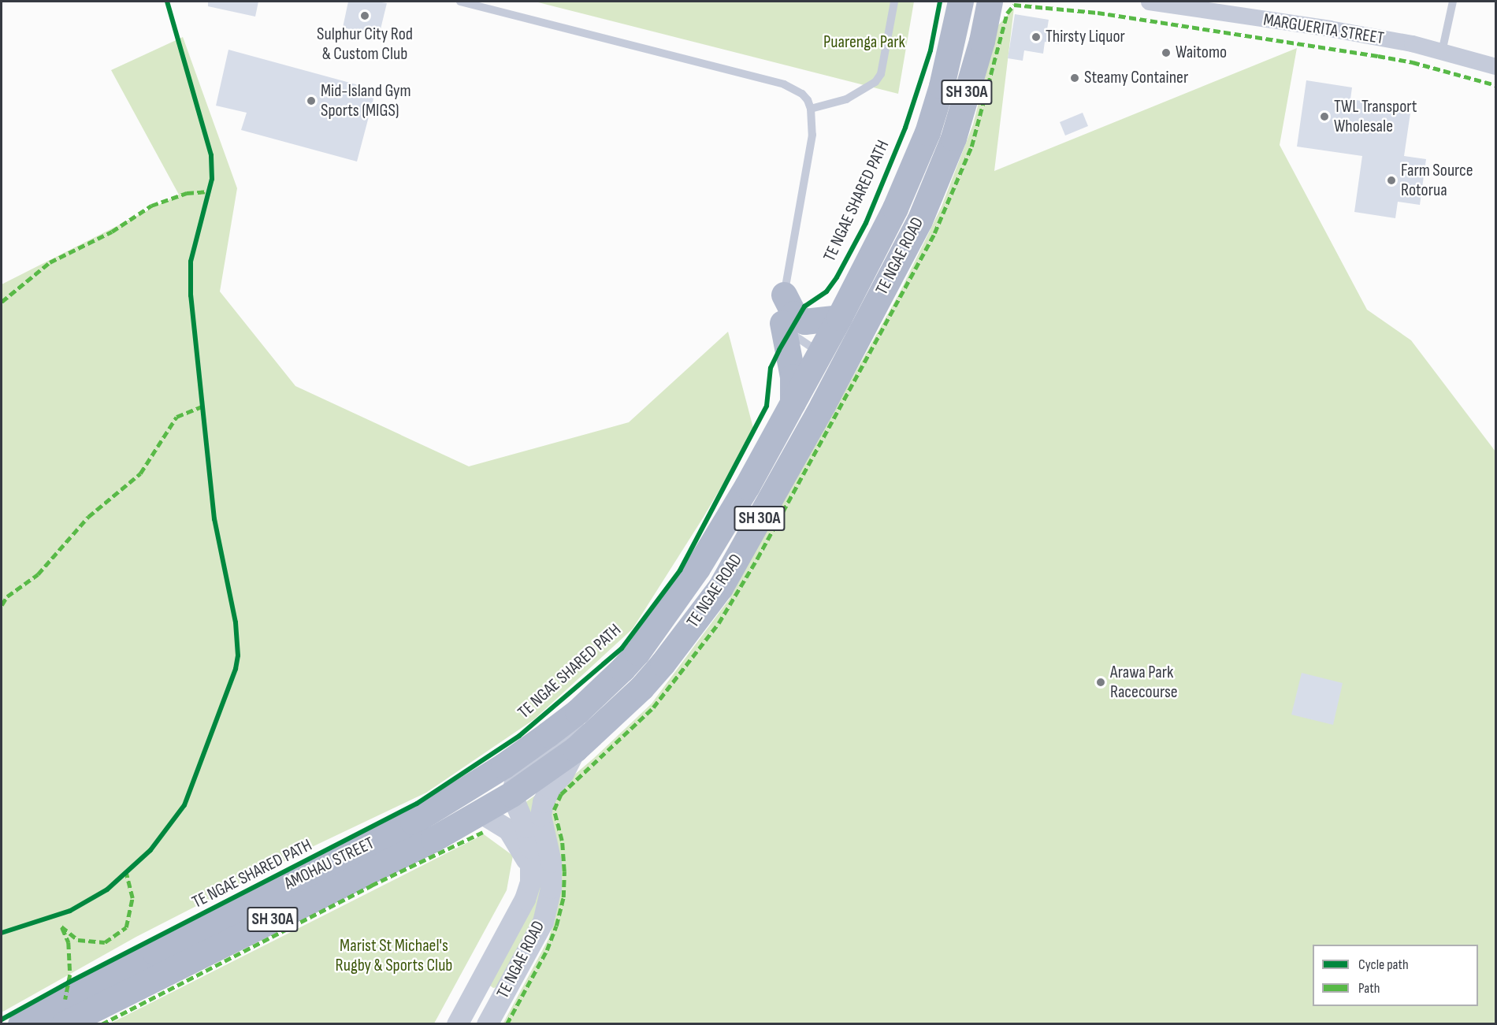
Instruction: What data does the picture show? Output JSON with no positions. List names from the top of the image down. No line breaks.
{"streets":{"main road":["SH 30A","TE NGAE ROAD","AMOHAU STREET"],"street":["MARGUERITA STREET"],"cycle path":["TE NGAE SHARED PATH"]},"crossings":[["TE NGAE ROAD","AMOHAU STREET"]],"parks":["Puarenga Park","Marist St Michael's Rugby & Sports Club"],"places":["Sulphur City Rod & Custom Club","Thirsty Liquor","Waitomo","Steamy Container","Mid-Island Gym Sports (MIGS)","TWL Transport Wholesale","Farm Source Rotorua","Arawa Park Racecourse"],"legend":["Cycle path","Path"]}
